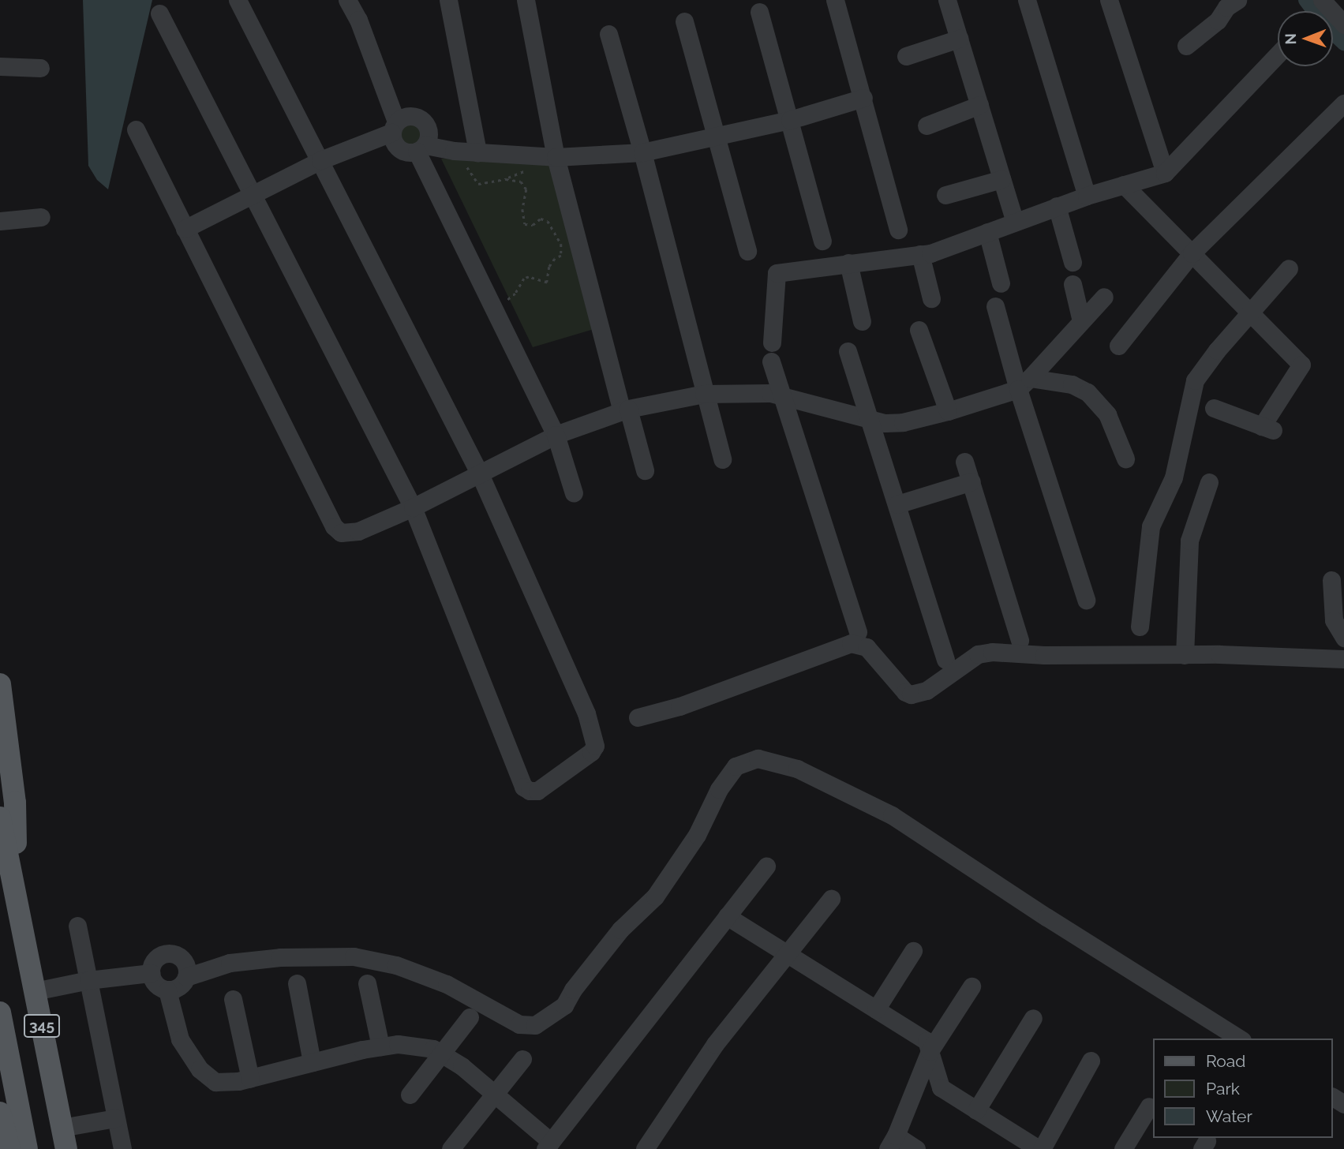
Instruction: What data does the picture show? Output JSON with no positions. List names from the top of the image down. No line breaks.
{"streets":{"main road":["345"]},"legend":["Road","Park","Water"],"north":"left"}
